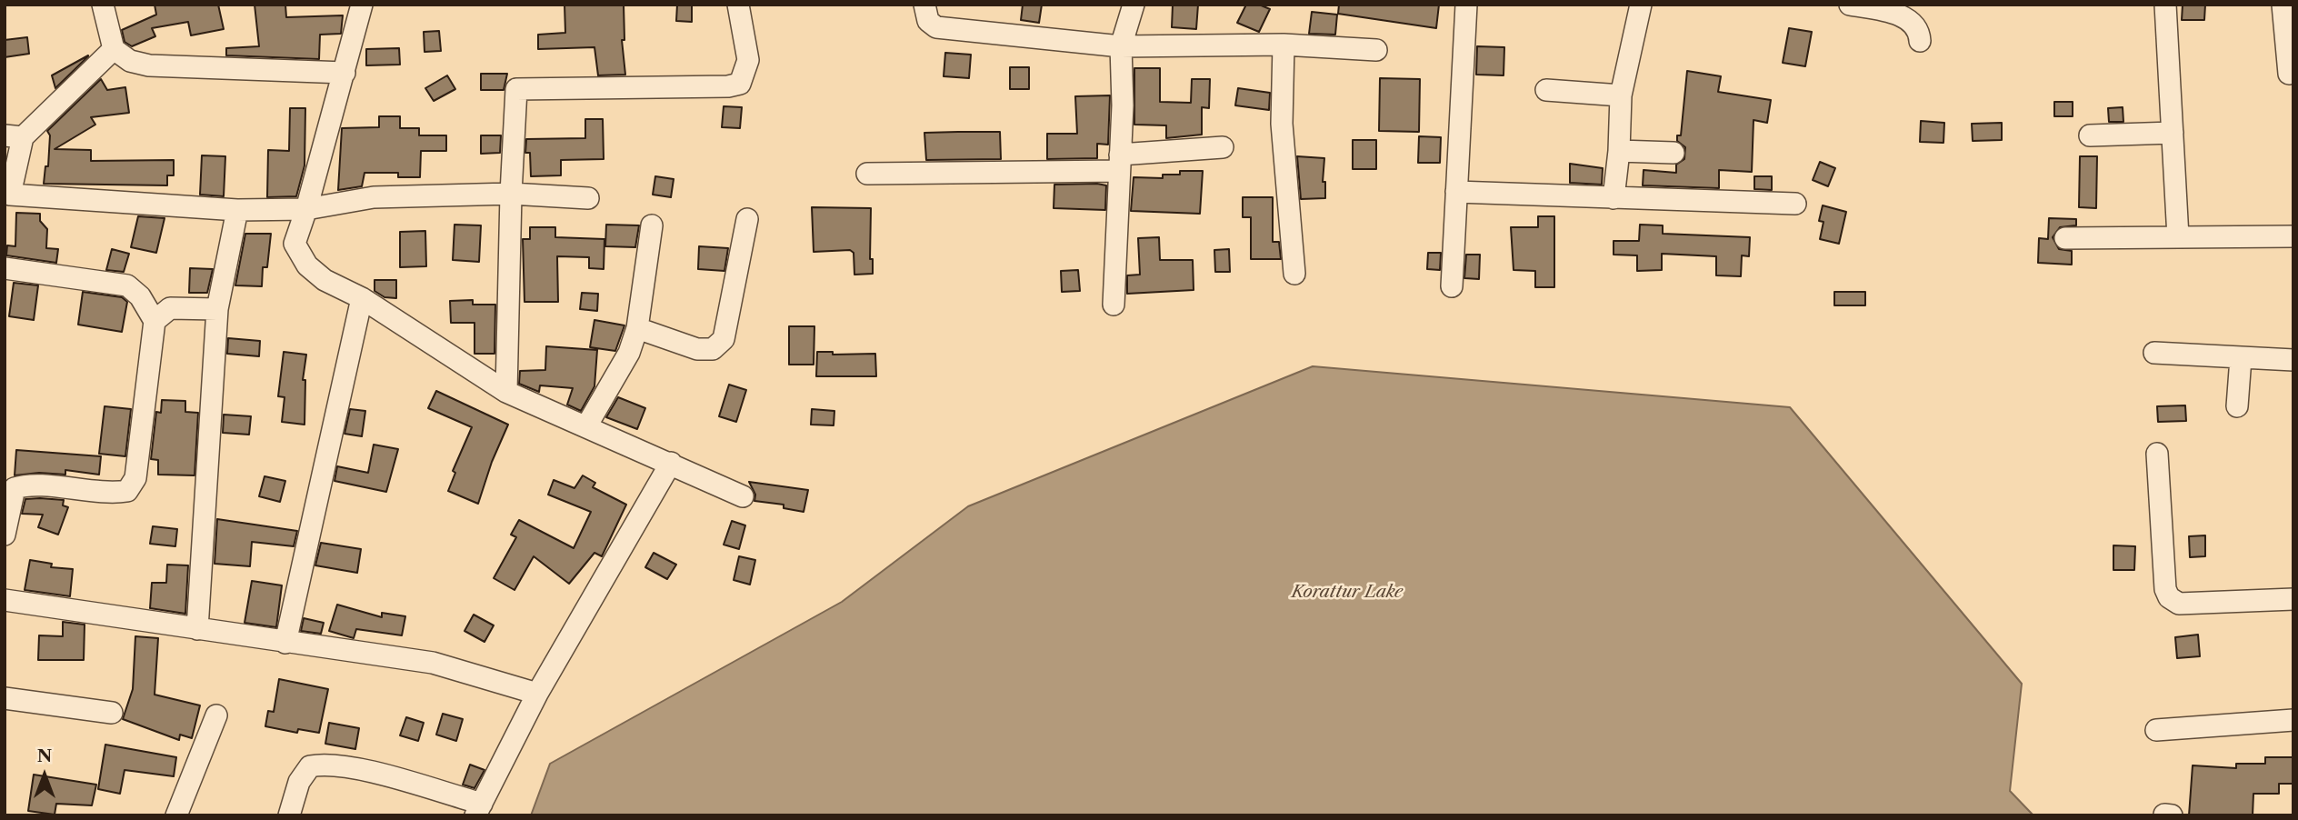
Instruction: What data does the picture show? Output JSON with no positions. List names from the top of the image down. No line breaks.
{"water":["Korattur Lake"],"north":"top"}
